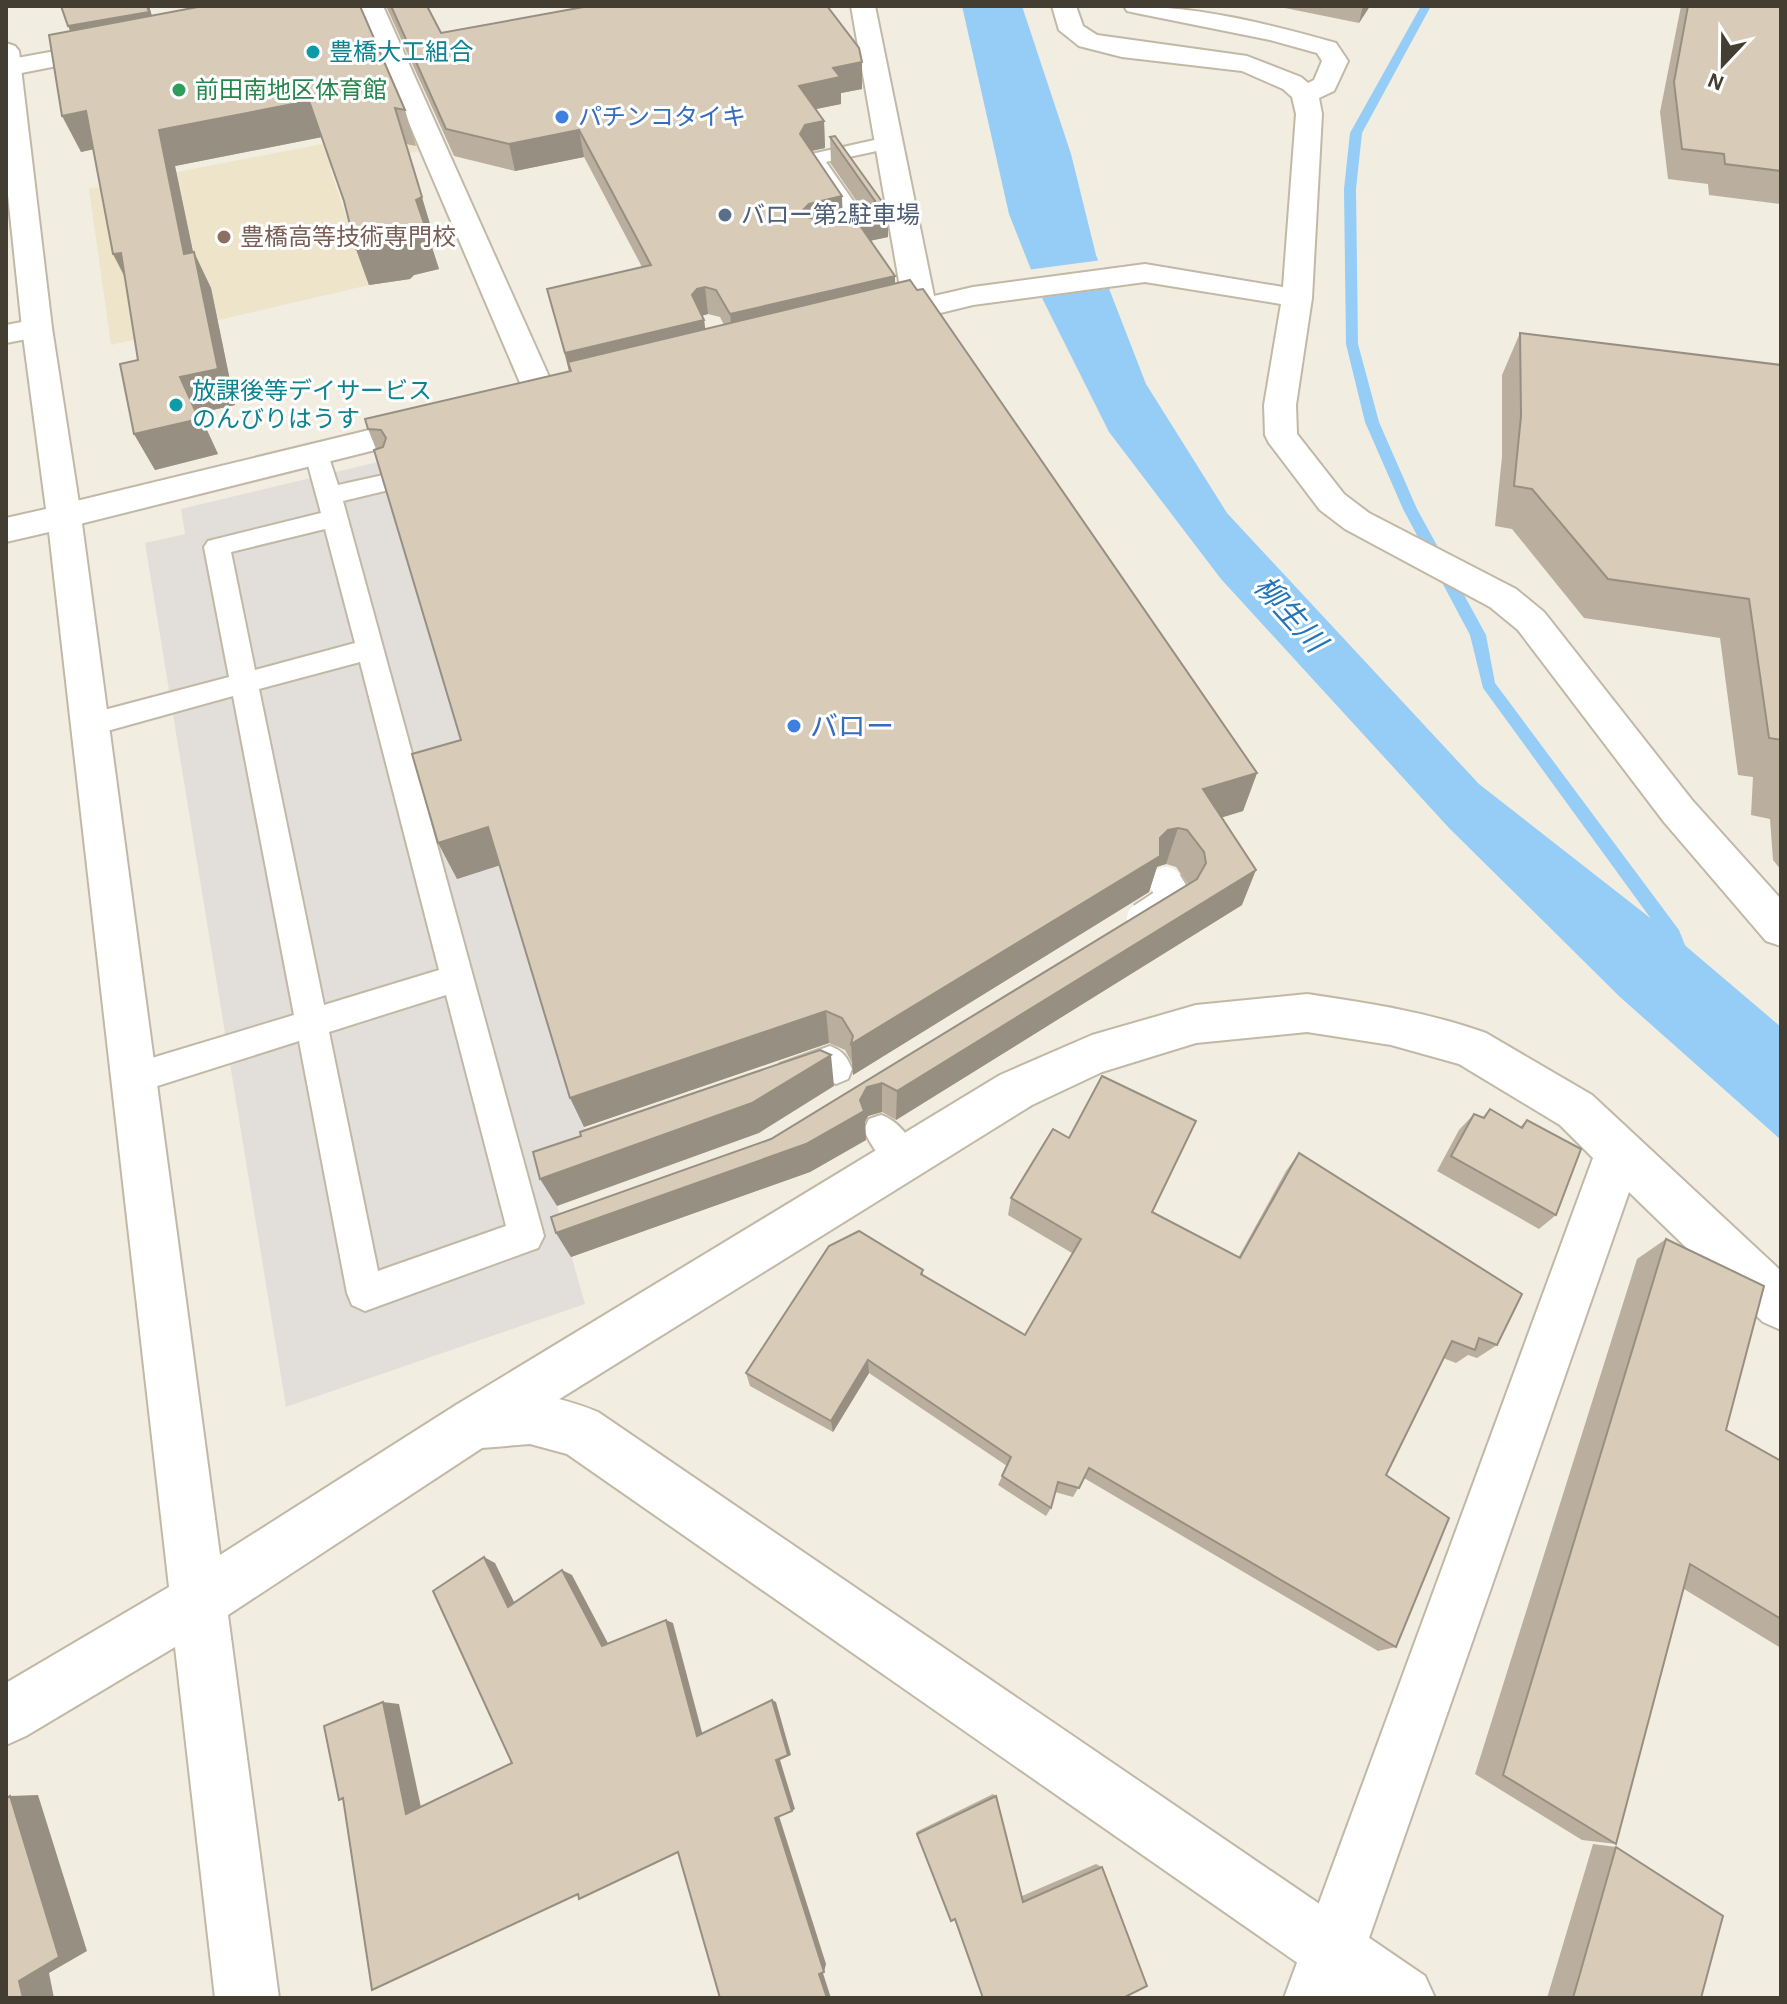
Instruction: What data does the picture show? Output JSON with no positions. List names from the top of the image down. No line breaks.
{"water":["柳生川"],"places":["豊橋大工組合","前田南地区体育館","パチンコタイキ","バロー第2駐車場","豊橋高等技術専門校","放課後等デイサービス のんびりはうす","バロー"],"north":"bottom"}
